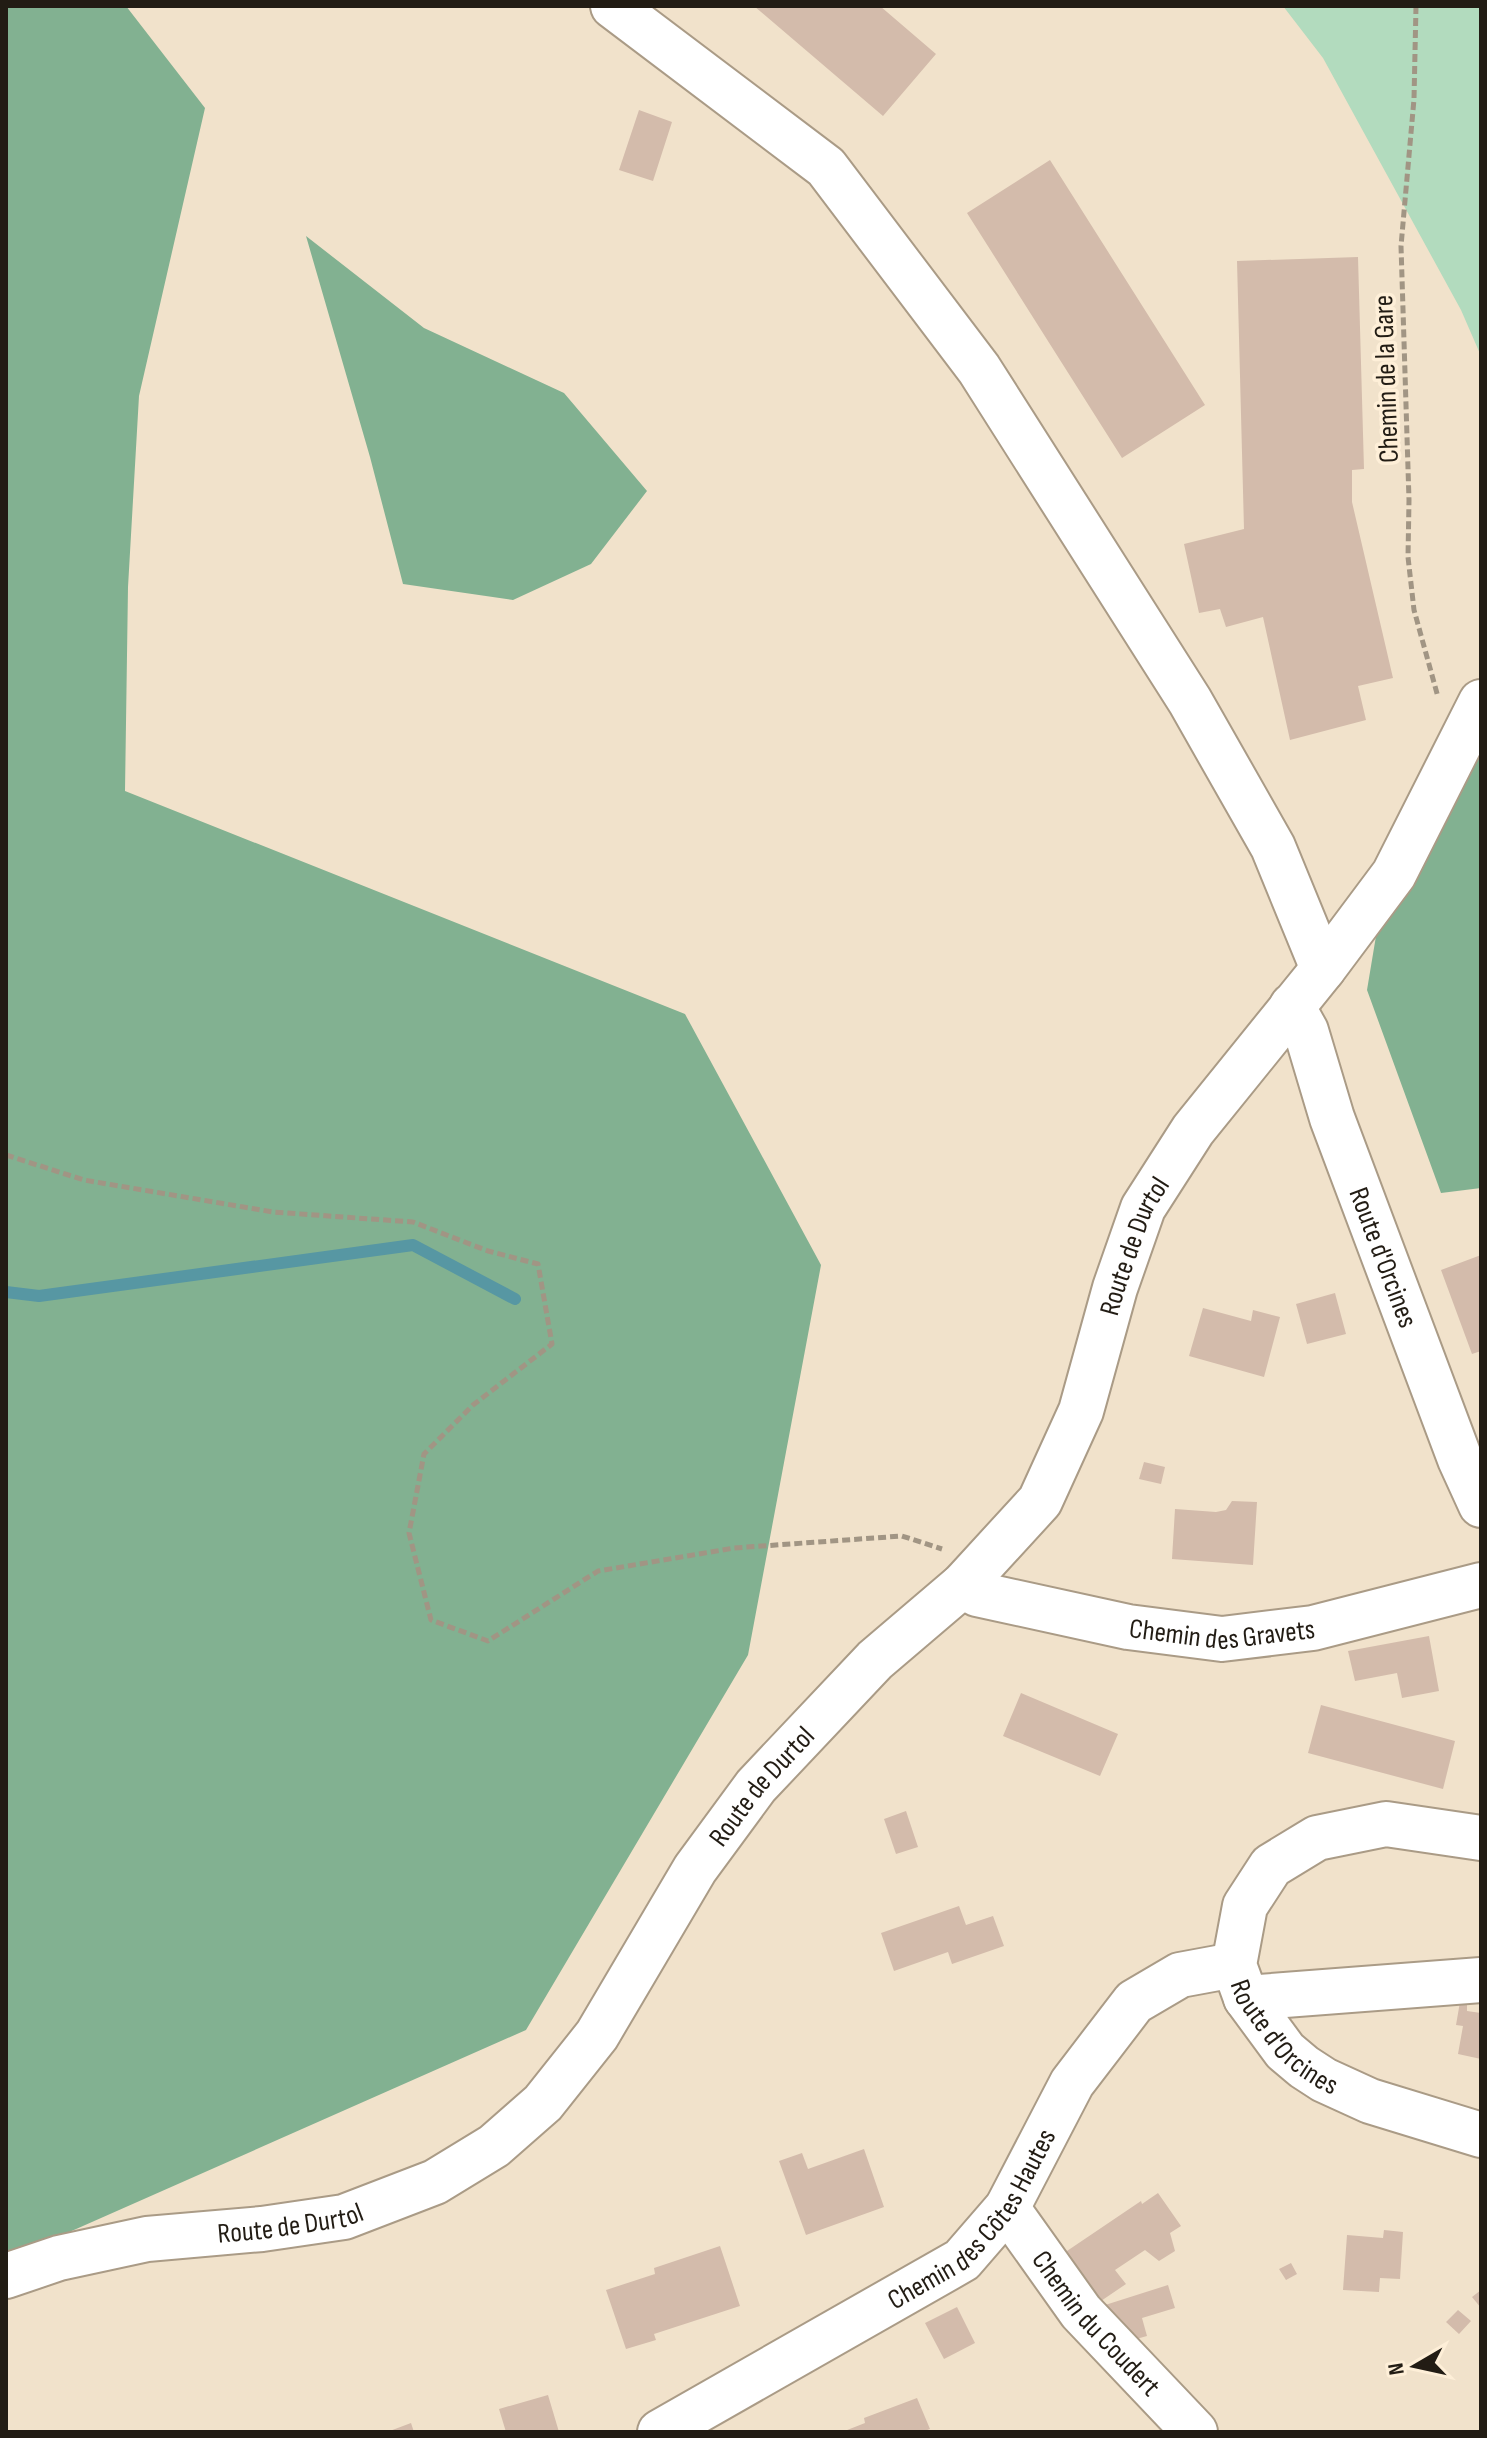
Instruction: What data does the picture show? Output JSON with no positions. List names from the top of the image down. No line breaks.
{"streets":{"street":["Route de Durtol","Route d'Orcines","Chemin des Gravets","Chemin des Côtes Hautes","Chemin du Coudert"],"path":["Chemin de la Gare"]},"crossings":[["Chemin de la Gare","Route de Durtol"],["Route de Durtol","Route d'Orcines"],["Route de Durtol","Chemin des Gravets"],["Route d'Orcines","Chemin des Côtes Hautes"],["Chemin des Côtes Hautes","Chemin du Coudert"]],"north":"left"}
